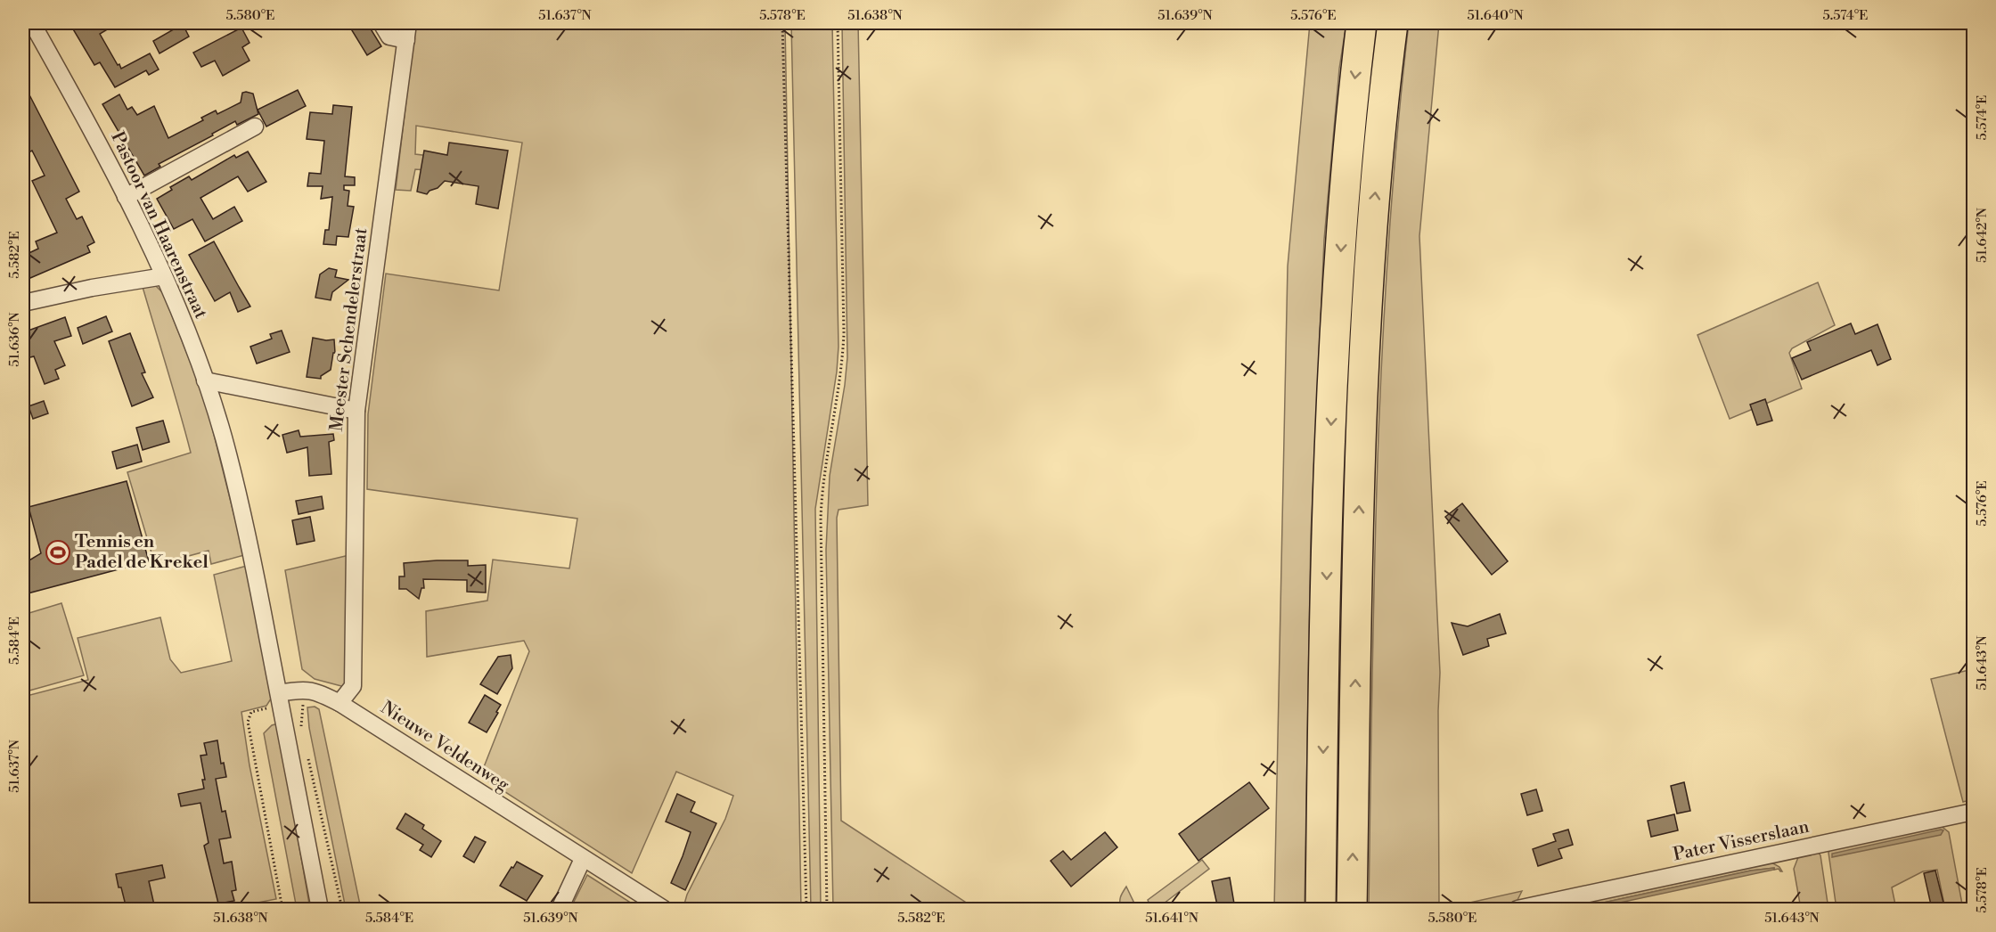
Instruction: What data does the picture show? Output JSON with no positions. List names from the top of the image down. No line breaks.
{"streets":{"street":["Pastoor van Haarenstraat","Meester Schendelerstraat","Nieuwe Veldenweg","Pater Visserslaan"]},"crossings":[["Pastoor van Haarenstraat","Nieuwe Veldenweg"],["Meester Schendelerstraat","Nieuwe Veldenweg"]],"places":{"sports":["Tennis en Padel de Krekel"]},"coordinates":["5.580°E","51.637°N","5.578°E","51.638°N","51.639°N","5.576°E","51.640°N","5.574°E","51.642°N","5.582°E","51.636°N","5.584°E","51.643°N","51.641°N"]}
